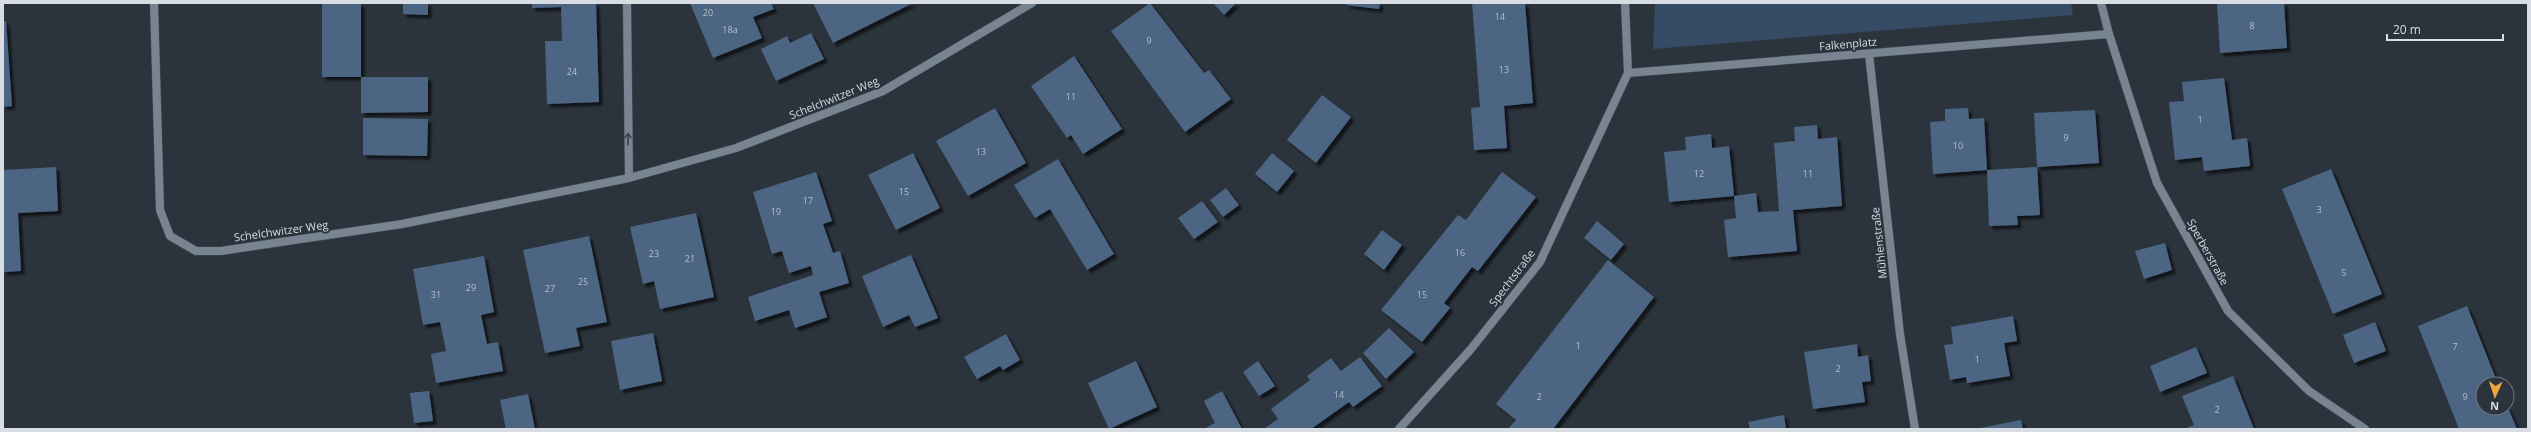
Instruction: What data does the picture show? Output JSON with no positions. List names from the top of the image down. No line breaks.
{"streets":{"street":["Falkenplatz","Schelchwitzer Weg","Mühlenstraße","Sperberstraße","Spechtstraße"]},"crossings":[["Falkenplatz","Mühlenstraße"],["Falkenplatz","Sperberstraße"],["Falkenplatz","Spechtstraße"]],"house_numbers":["20","14","8","18a","9","13","24","11","1","9","10","13","12","11","15","17","3","19","16","23","21","5","25","29","27","31","15","1","7","1","2","14","2","9","2"],"scale_bar":"20 m","north":"bottom"}
